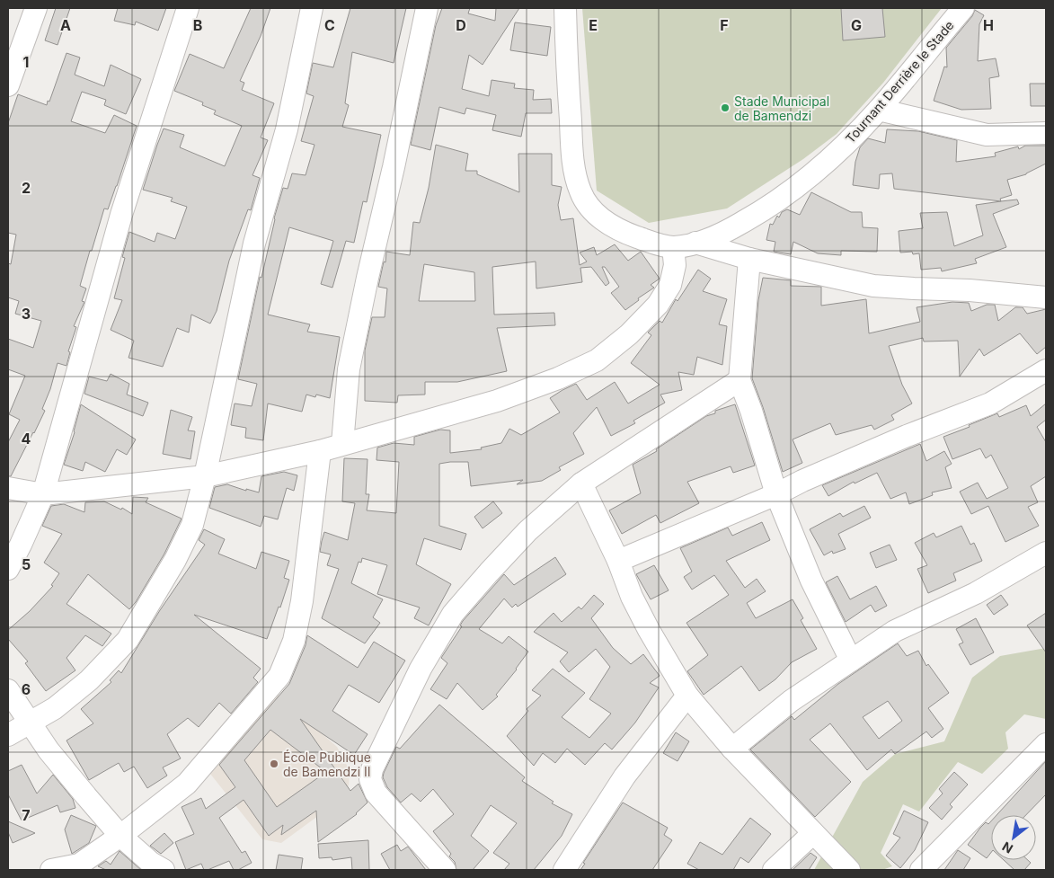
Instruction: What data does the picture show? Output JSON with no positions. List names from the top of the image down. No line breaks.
{"streets":{"street":["Tournant Derrière le Stade"]},"places":["Stade Municipal de Bamendzi","École Publique de Bamendzi II"],"north":"bottom left","grid":{"columns":["A","B","C","D","E","F","G","H"],"rows":["1","2","3","4","5","6","7"]}}
